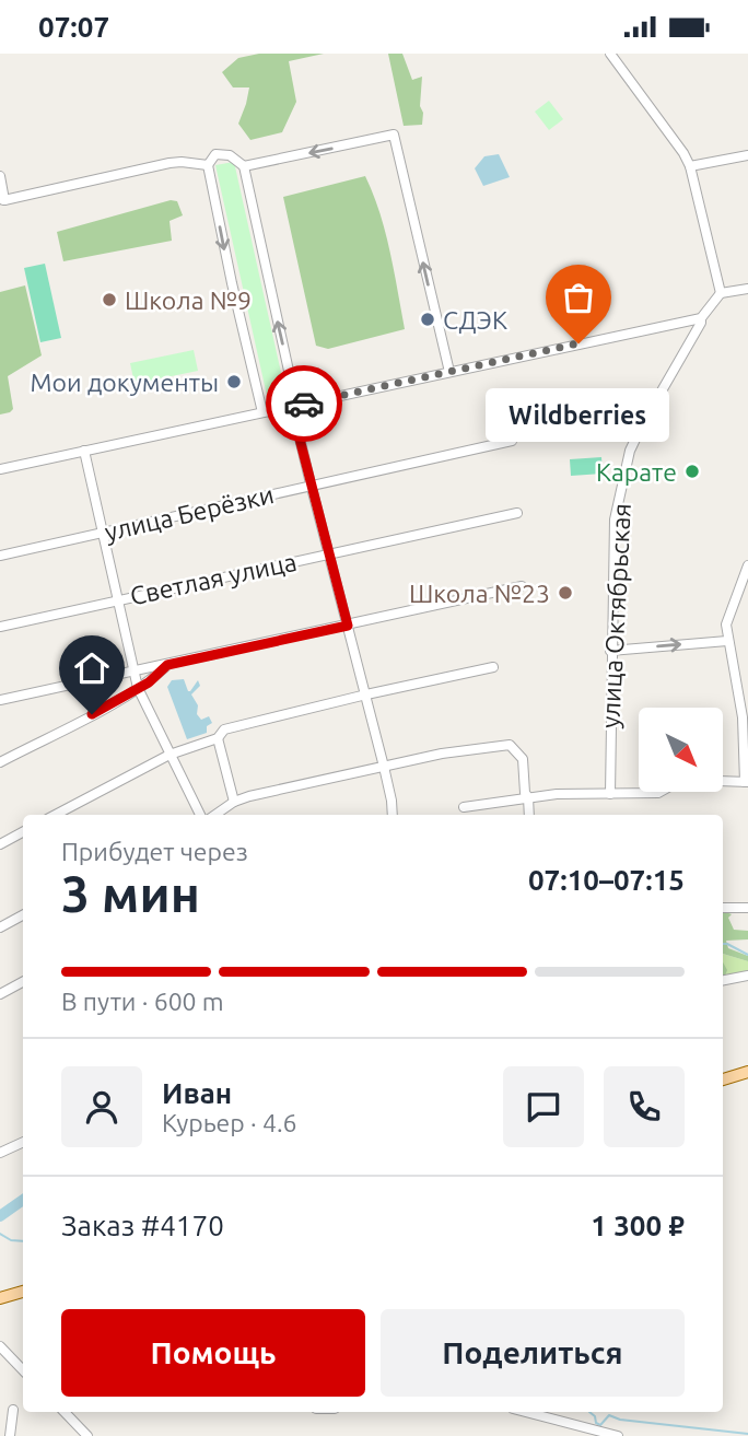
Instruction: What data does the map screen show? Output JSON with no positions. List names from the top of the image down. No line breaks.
{"streets":{"street":["улица Берёзки","Светлая улица","улица Октябрьская"]},"places":["Школа №9","СДЭК","Wildberries","Мои документы","Карате","Школа №23"],"north":"bottom right","page":{"status":"07:07","bubble":"Wildberries","heading":["3 мин","Прибудет через","07:10–07:15"],"panel":["Иван","Курьер · 4.6","Заказ #4170","1 300 ₽"],"bar":"В пути · 600 m","buttons":["Помощь","Поделиться"]}}
